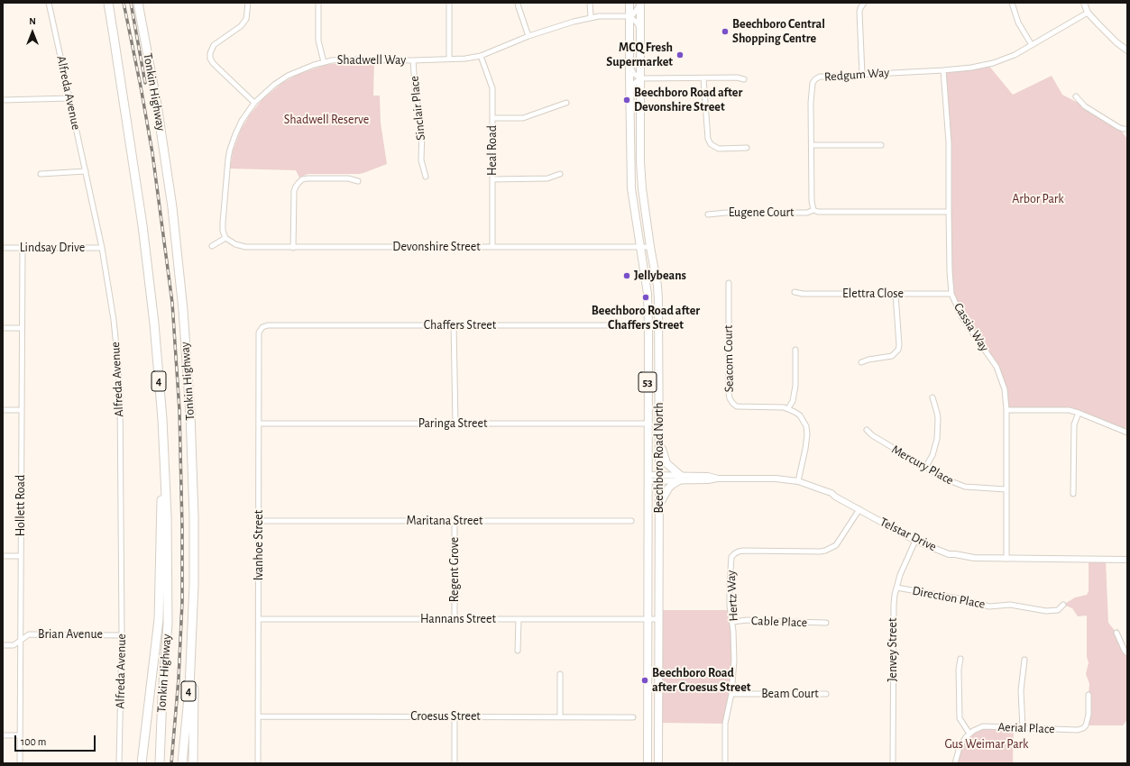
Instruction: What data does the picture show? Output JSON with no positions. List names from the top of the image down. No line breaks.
{"streets":{"highway":["Tonkin Highway","4"],"main road":["53","Beechboro Road North"],"street":["Shadwell Way","Redgum Way","Alfreda Avenue","Sinclair Place","Heal Road","Eugene Court","Devonshire Street","Lindsay Drive","Elettra Close","Chaffers Street","Cassia Way","Seacom Court","Paringa Street","Mercury Place","Hollett Road","Maritana Street","Telstar Drive","Ivanhoe Street","Regent Grove","Hertz Way","Direction Place","Hannans Street","Cable Place","Brian Avenue","Jenvey Street","Beam Court","Croesus Street","Aerial Place"]},"crossings":[["Shadwell Way","Sinclair Place"],["Shadwell Way","Heal Road"],["Shadwell Way","Devonshire Street"],["Shadwell Way","Beechboro Road North"],["Redgum Way","Eugene Court"],["Redgum Way","Cassia Way"],["Alfreda Avenue","Lindsay Drive"],["Alfreda Avenue","Brian Avenue"],["Heal Road","Devonshire Street"],["Devonshire Street","Beechboro Road North"],["Lindsay Drive","Hollett Road"],["Elettra Close","Cassia Way"],["Chaffers Street","Beechboro Road North"],["Chaffers Street","Ivanhoe Street"],["Cassia Way","Mercury Place"],["Cassia Way","Telstar Drive"],["Paringa Street","Beechboro Road North"],["Paringa Street","Ivanhoe Street"],["Beechboro Road North","Telstar Drive"],["Beechboro Road North","Hannans Street"],["Hollett Road","Brian Avenue"],["Maritana Street","Ivanhoe Street"],["Maritana Street","Regent Grove"],["Telstar Drive","Hertz Way"],["Telstar Drive","Jenvey Street"],["Ivanhoe Street","Hannans Street"],["Ivanhoe Street","Croesus Street"],["Regent Grove","Hannans Street"],["Hertz Way","Cable Place"],["Hertz Way","Beam Court"],["Direction Place","Jenvey Street"]],"parks":["Shadwell Reserve","Arbor Park","Gus Weimar Park"],"places":["Beechboro Central Shopping Centre","MCQ Fresh Supermarket","Beechboro Road after Devonshire Street","Jellybeans","Beechboro Road after Chaffers Street","Beechboro Road after Croesus Street"],"scale_bar":"100 m","north":"top"}
